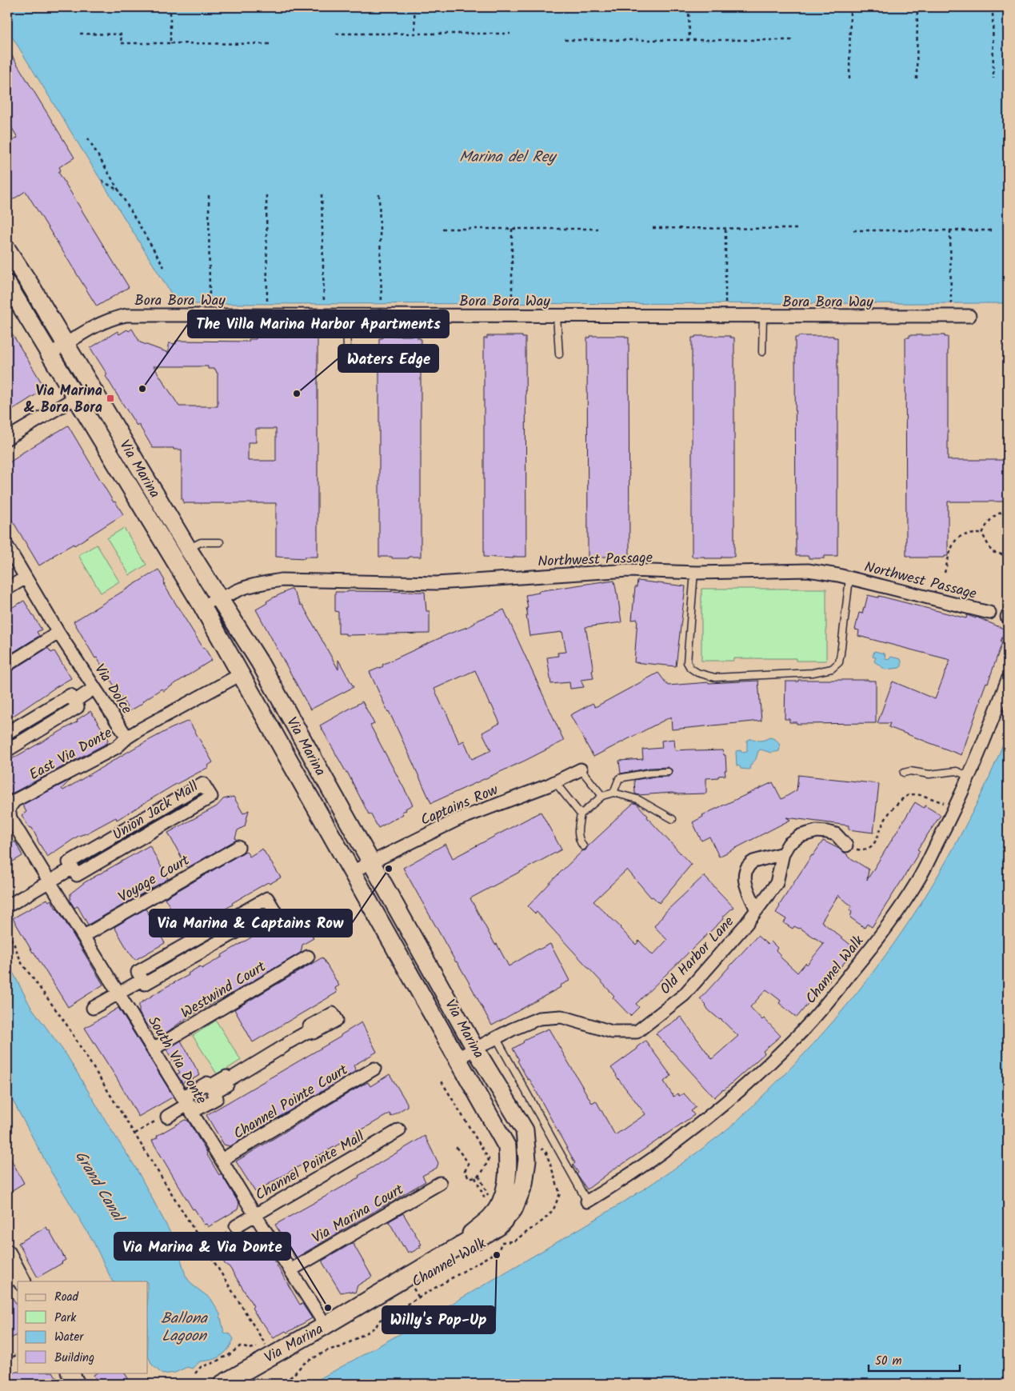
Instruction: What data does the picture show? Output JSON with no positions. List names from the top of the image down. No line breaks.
{"streets":{"street":["Bora Bora Way","Via Marina","Northwest Passage","Via Dolce","East Via Donte","Captains Row","Union Jack Mall","Voyage Court","Old Harbor Lane","Channel Walk","Westwind Court","South Via Donte","Channel Pointe Court","Channel Pointe Mall","Via Marina Court"]},"crossings":[["Bora Bora Way","Via Marina"],["Via Marina","Northwest Passage"],["Via Marina","Via Dolce"],["Via Marina","Captains Row"],["Via Marina","Old Harbor Lane"],["Via Marina","South Via Donte"],["Via Dolce","East Via Donte"],["East Via Donte","South Via Donte"],["Union Jack Mall","South Via Donte"],["Voyage Court","South Via Donte"],["Westwind Court","South Via Donte"],["South Via Donte","Channel Pointe Court"],["South Via Donte","Channel Pointe Mall"],["South Via Donte","Via Marina Court"]],"water":["Marina del Rey","Grand Canal","Ballona Lagoon"],"places":{"other":["The Villa Marina Harbor Apartments","Waters Edge","Via Marina & Captains Row","Willy's Pop-Up","Via Marina & Via Donte"],"transit":["Via Marina & Bora Bora"]},"legend":["Road","Park","Water","Building"],"scale_bar":"50 m"}
